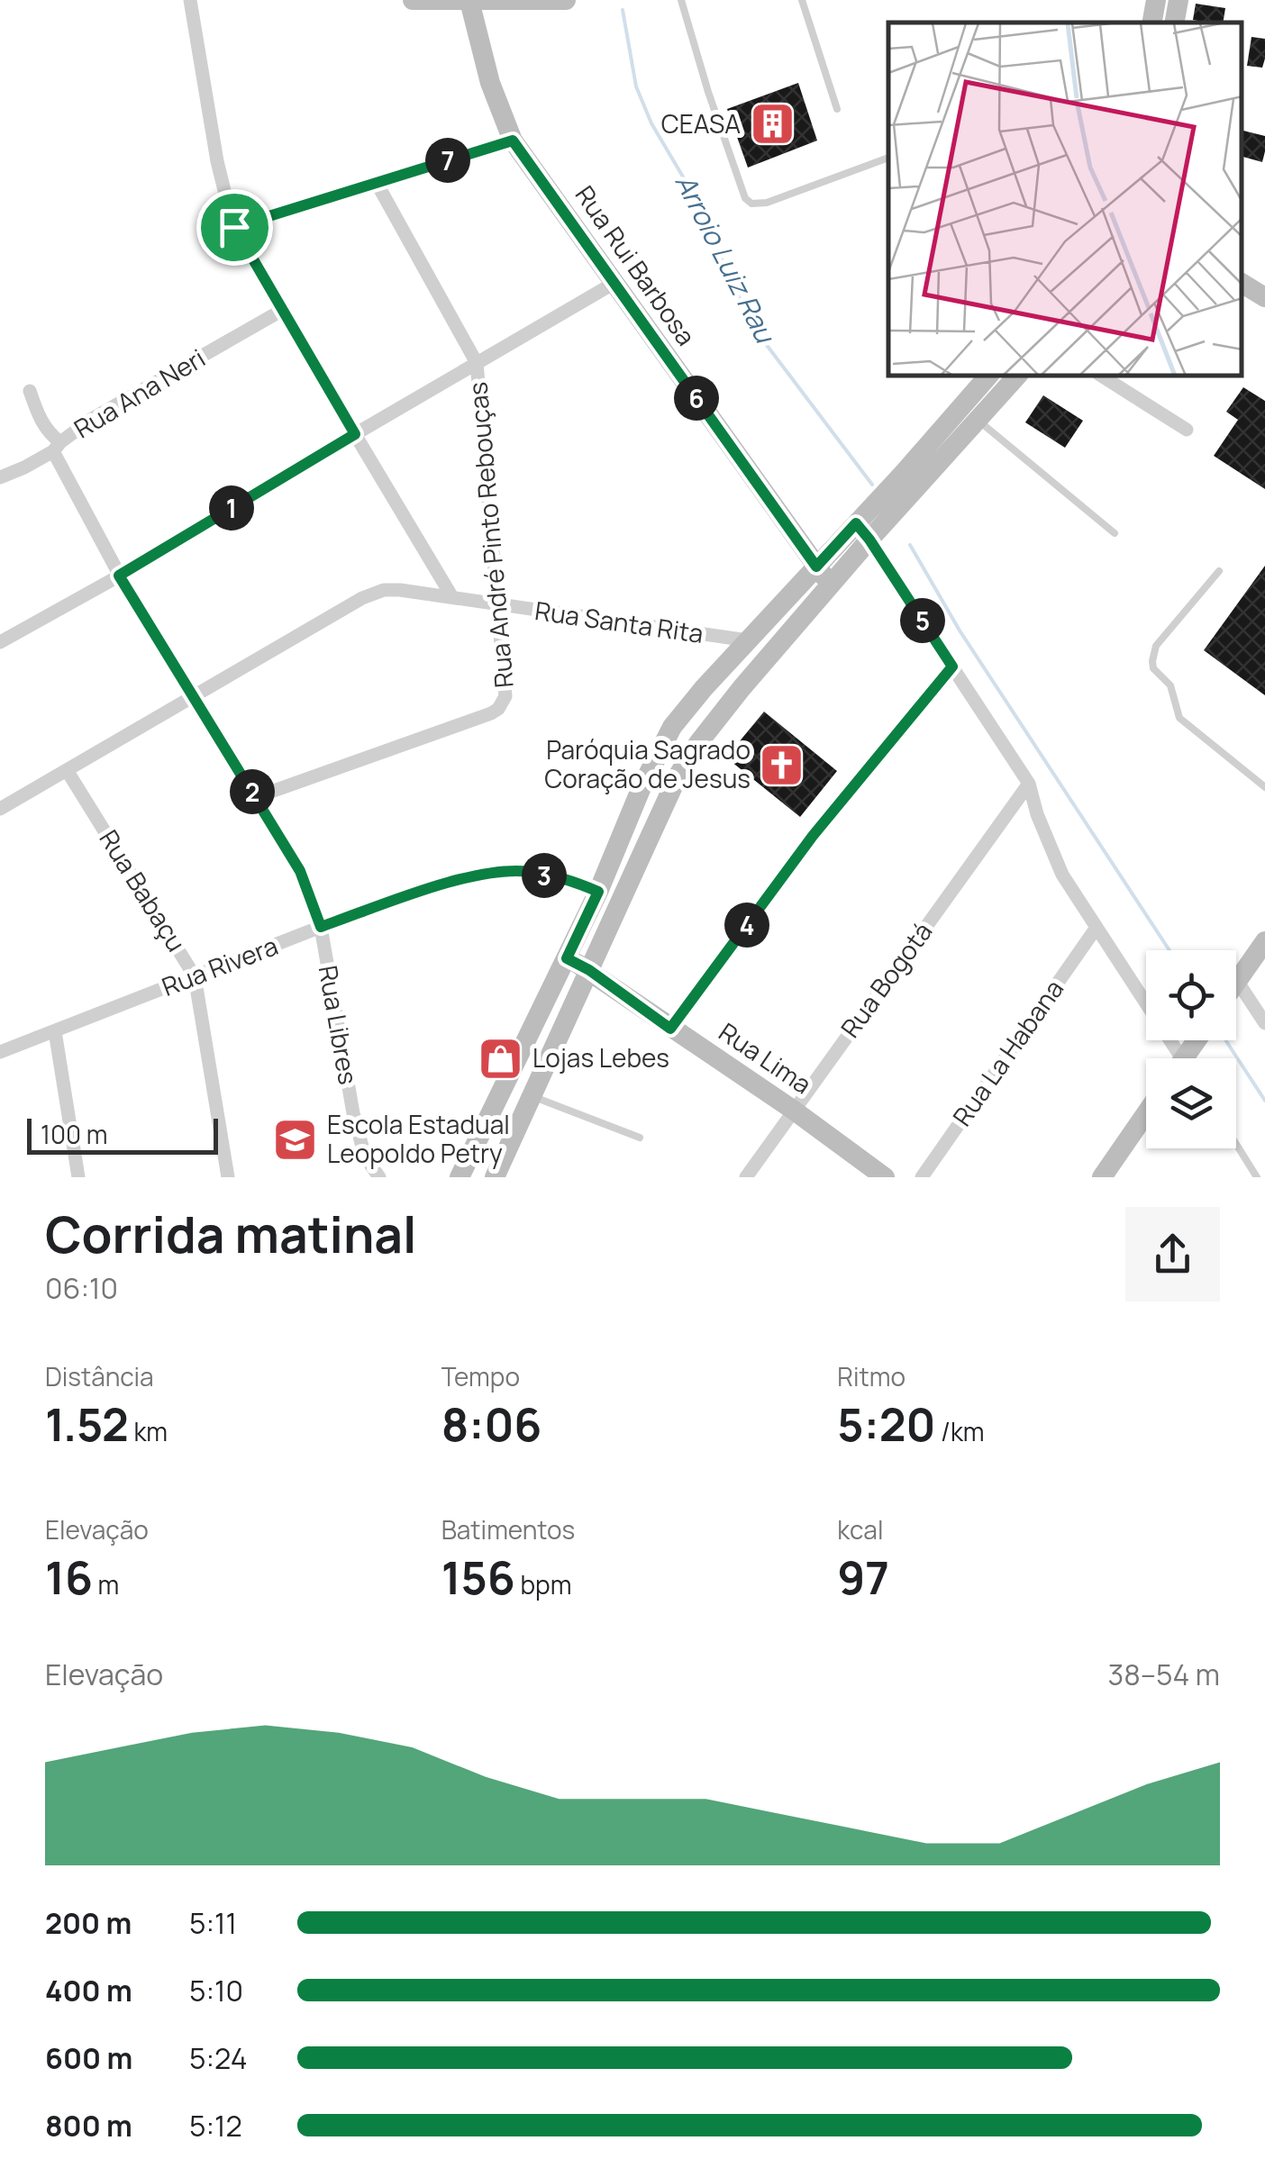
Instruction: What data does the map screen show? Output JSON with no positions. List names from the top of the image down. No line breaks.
{"streets":{"main road":["Rua Rui Barbosa","Rua Lima"],"street":["Rua Ana Neri","Rua André Pinto Rebouças","Rua Santa Rita","Rua Babaçu","Rua Rivera","Rua Bogotá","Rua Libres","Rua La Habana"]},"crossings":[["Rua Ana Neri","Rua Libres"],["Rua André Pinto Rebouças","Rua Santa Rita"],["Rua André Pinto Rebouças","Rua Libres"],["Rua Santa Rita","Rua Libres"],["Rua Babaçu","Rua Rivera"],["Rua Rivera","Rua Libres"],["Rua Bogotá","Rua Lima"]],"water":["Arroio Luiz Rau"],"places":{"building":["CEASA"],"church":["Paróquia Sagrado Coração de Jesus"],"shop":["Lojas Lebes"],"school or university":["Escola Estadual Leopoldo Petry"]},"scale_bar":"100 m","page":{"pins":["7","6","1","5","2","3","4"],"scale":"100 m","heading":["Corrida matinal","06:10"],"stats":[["Distância","1.52 km"],["Tempo","8:06"],["Ritmo","5:20 /km"],["Elevação","16 m"],["Batimentos","156 bpm"],["kcal","97"]],"chart":["Elevação","38–54 m"],"list":[{"name":"200 m","note":"5:11"},{"name":"400 m","note":"5:10"},{"name":"600 m","note":"5:24"},{"name":"800 m","note":"5:12"}]}}
